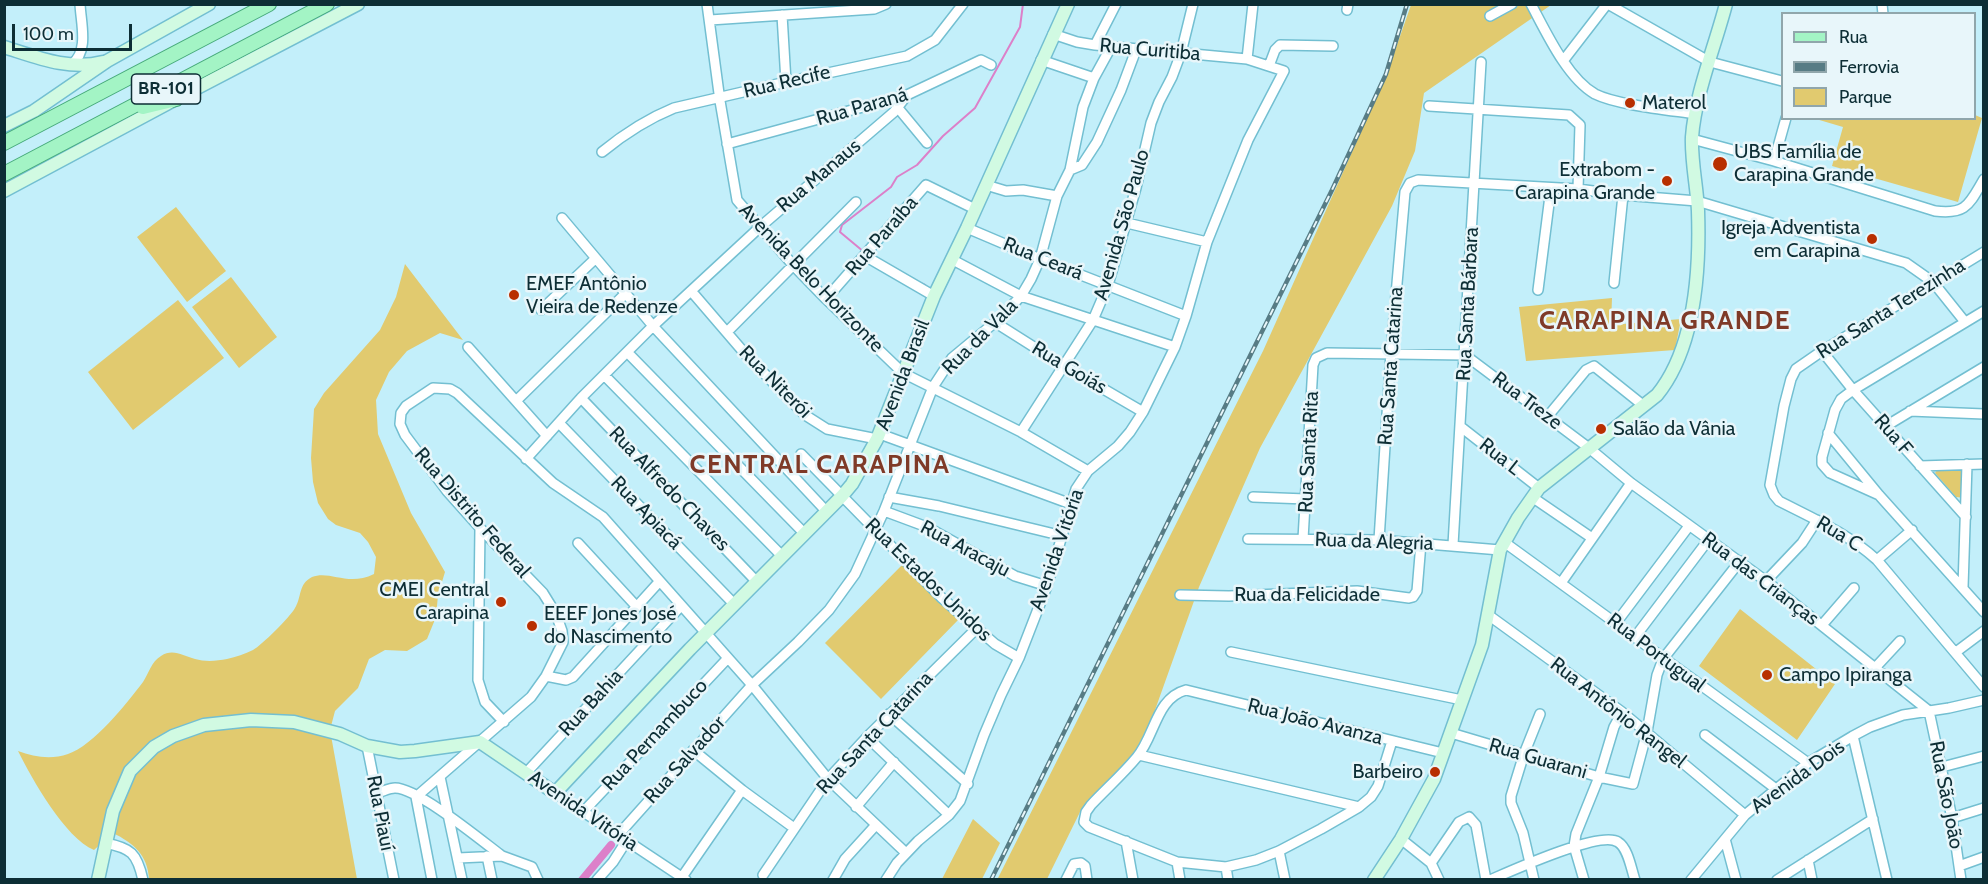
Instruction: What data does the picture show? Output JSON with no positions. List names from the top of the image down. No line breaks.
{"streets":{"main road":["BR-101"],"street":["Rua Curitiba","Rua Recife","Rua Paraná","Rua Manaus","Avenida São Paulo","Rua Paraíba","Rua Ceará","Avenida Belo Horizonte","Rua Santa Bárbara","Rua Santa Terezinha","Rua da Vala","Rua Santa Catarina","Rua Goiás","Avenida Brasil","Rua Niterói","Rua Treze","Rua F","Rua Santa Rita","Rua L","Rua Alfredo Chaves","Rua Distrito Federal","Rua Apiacá","Rua C","Rua da Alegria","Rua Aracaju","Avenida Vitória","Rua das Crianças","Rua Estados Unidos","Rua da Felicidade","Rua Portugual","Rua Bahia","Rua Antônio Rangel","Rua João Avanza","Rua Pernambuco","Rua Guarani","Rua Salvador","Avenida Dois","Rua São João","Rua Piauí"]},"crossings":[["Rua Curitiba","Avenida São Paulo"],["Rua Curitiba","Avenida Brasil"],["Rua Recife","Avenida Belo Horizonte"],["Rua Paraná","Rua Manaus"],["Rua Paraná","Avenida Belo Horizonte"],["Rua Manaus","Avenida Belo Horizonte"],["Rua Manaus","Rua Niterói"],["Rua Manaus","Rua Alfredo Chaves"],["Rua Manaus","Rua Distrito Federal"],["Rua Manaus","Rua Apiacá"],["Avenida São Paulo","Rua Ceará"],["Avenida São Paulo","Avenida Belo Horizonte"],["Avenida São Paulo","Rua Goiás"],["Rua Paraíba","Avenida Belo Horizonte"],["Rua Paraíba","Avenida Brasil"],["Rua Ceará","Rua da Vala"],["Rua Ceará","Avenida Brasil"],["Rua Ceará","Avenida Vitória"],["Avenida Belo Horizonte","Rua da Vala"],["Avenida Belo Horizonte","Avenida Brasil"],["Avenida Belo Horizonte","Avenida Vitória"],["Rua Santa Bárbara","Rua Santa Catarina"],["Rua Santa Bárbara","Rua Treze"],["Rua Santa Bárbara","Rua L"],["Rua Santa Bárbara","Rua da Alegria"],["Rua Santa Terezinha","Rua F"],["Rua Santa Terezinha","Rua C"],["Rua da Vala","Rua Goiás"],["Rua da Vala","Rua Niterói"],["Rua da Vala","Rua Distrito Federal"],["Rua da Vala","Rua Aracaju"],["Rua da Vala","Rua Estados Unidos"],["Rua da Vala","Rua Salvador"],["Rua Santa Catarina","Rua Santa Rita"],["Rua Santa Catarina","Rua Distrito Federal"],["Rua Santa Catarina","Rua da Alegria"],["Rua Santa Catarina","Rua Estados Unidos"],["Rua Goiás","Avenida Vitória"],["Avenida Brasil","Rua Niterói"],["Avenida Brasil","Rua Alfredo Chaves"],["Avenida Brasil","Rua Distrito Federal"],["Avenida Brasil","Rua Apiacá"],["Avenida Brasil","Avenida Vitória"],["Avenida Brasil","Rua Estados Unidos"],["Rua Niterói","Avenida Vitória"],["Rua Treze","Rua das Crianças"],["Rua Santa Rita","Rua da Alegria"],["Rua Distrito Federal","Avenida Vitória"],["Rua Distrito Federal","Rua Bahia"],["Rua Distrito Federal","Rua Pernambuco"],["Rua Distrito Federal","Rua Salvador"],["Rua da Alegria","Rua da Felicidade"],["Rua da Alegria","Rua Portugual"],["Rua Aracaju","Avenida Vitória"],["Avenida Vitória","Rua Estados Unidos"],["Avenida Vitória","Rua Bahia"],["Avenida Vitória","Rua Pernambuco"],["Avenida Vitória","Rua Salvador"],["Rua das Crianças","Avenida Dois"],["Rua das Crianças","Rua São João"],["Rua Portugual","Avenida Dois"],["Rua Antônio Rangel","Rua Guarani"],["Rua Antônio Rangel","Avenida Dois"],["Avenida Dois","Rua São João"]],"districts":["CARAPINA GRANDE","CENTRAL CARAPINA"],"places":["Materol","UBS Família de Carapina Grande","Extrabom - Carapina Grande","Igreja Adventista em Carapina","EMEF Antônio Vieira de Redenze","Salão da Vânia","CMEI Central Carapina","EEEF Jones José do Nascimento","Campo Ipiranga","Barbeiro"],"legend":["Rua","Ferrovia","Parque"],"scale_bar":"100 m"}
